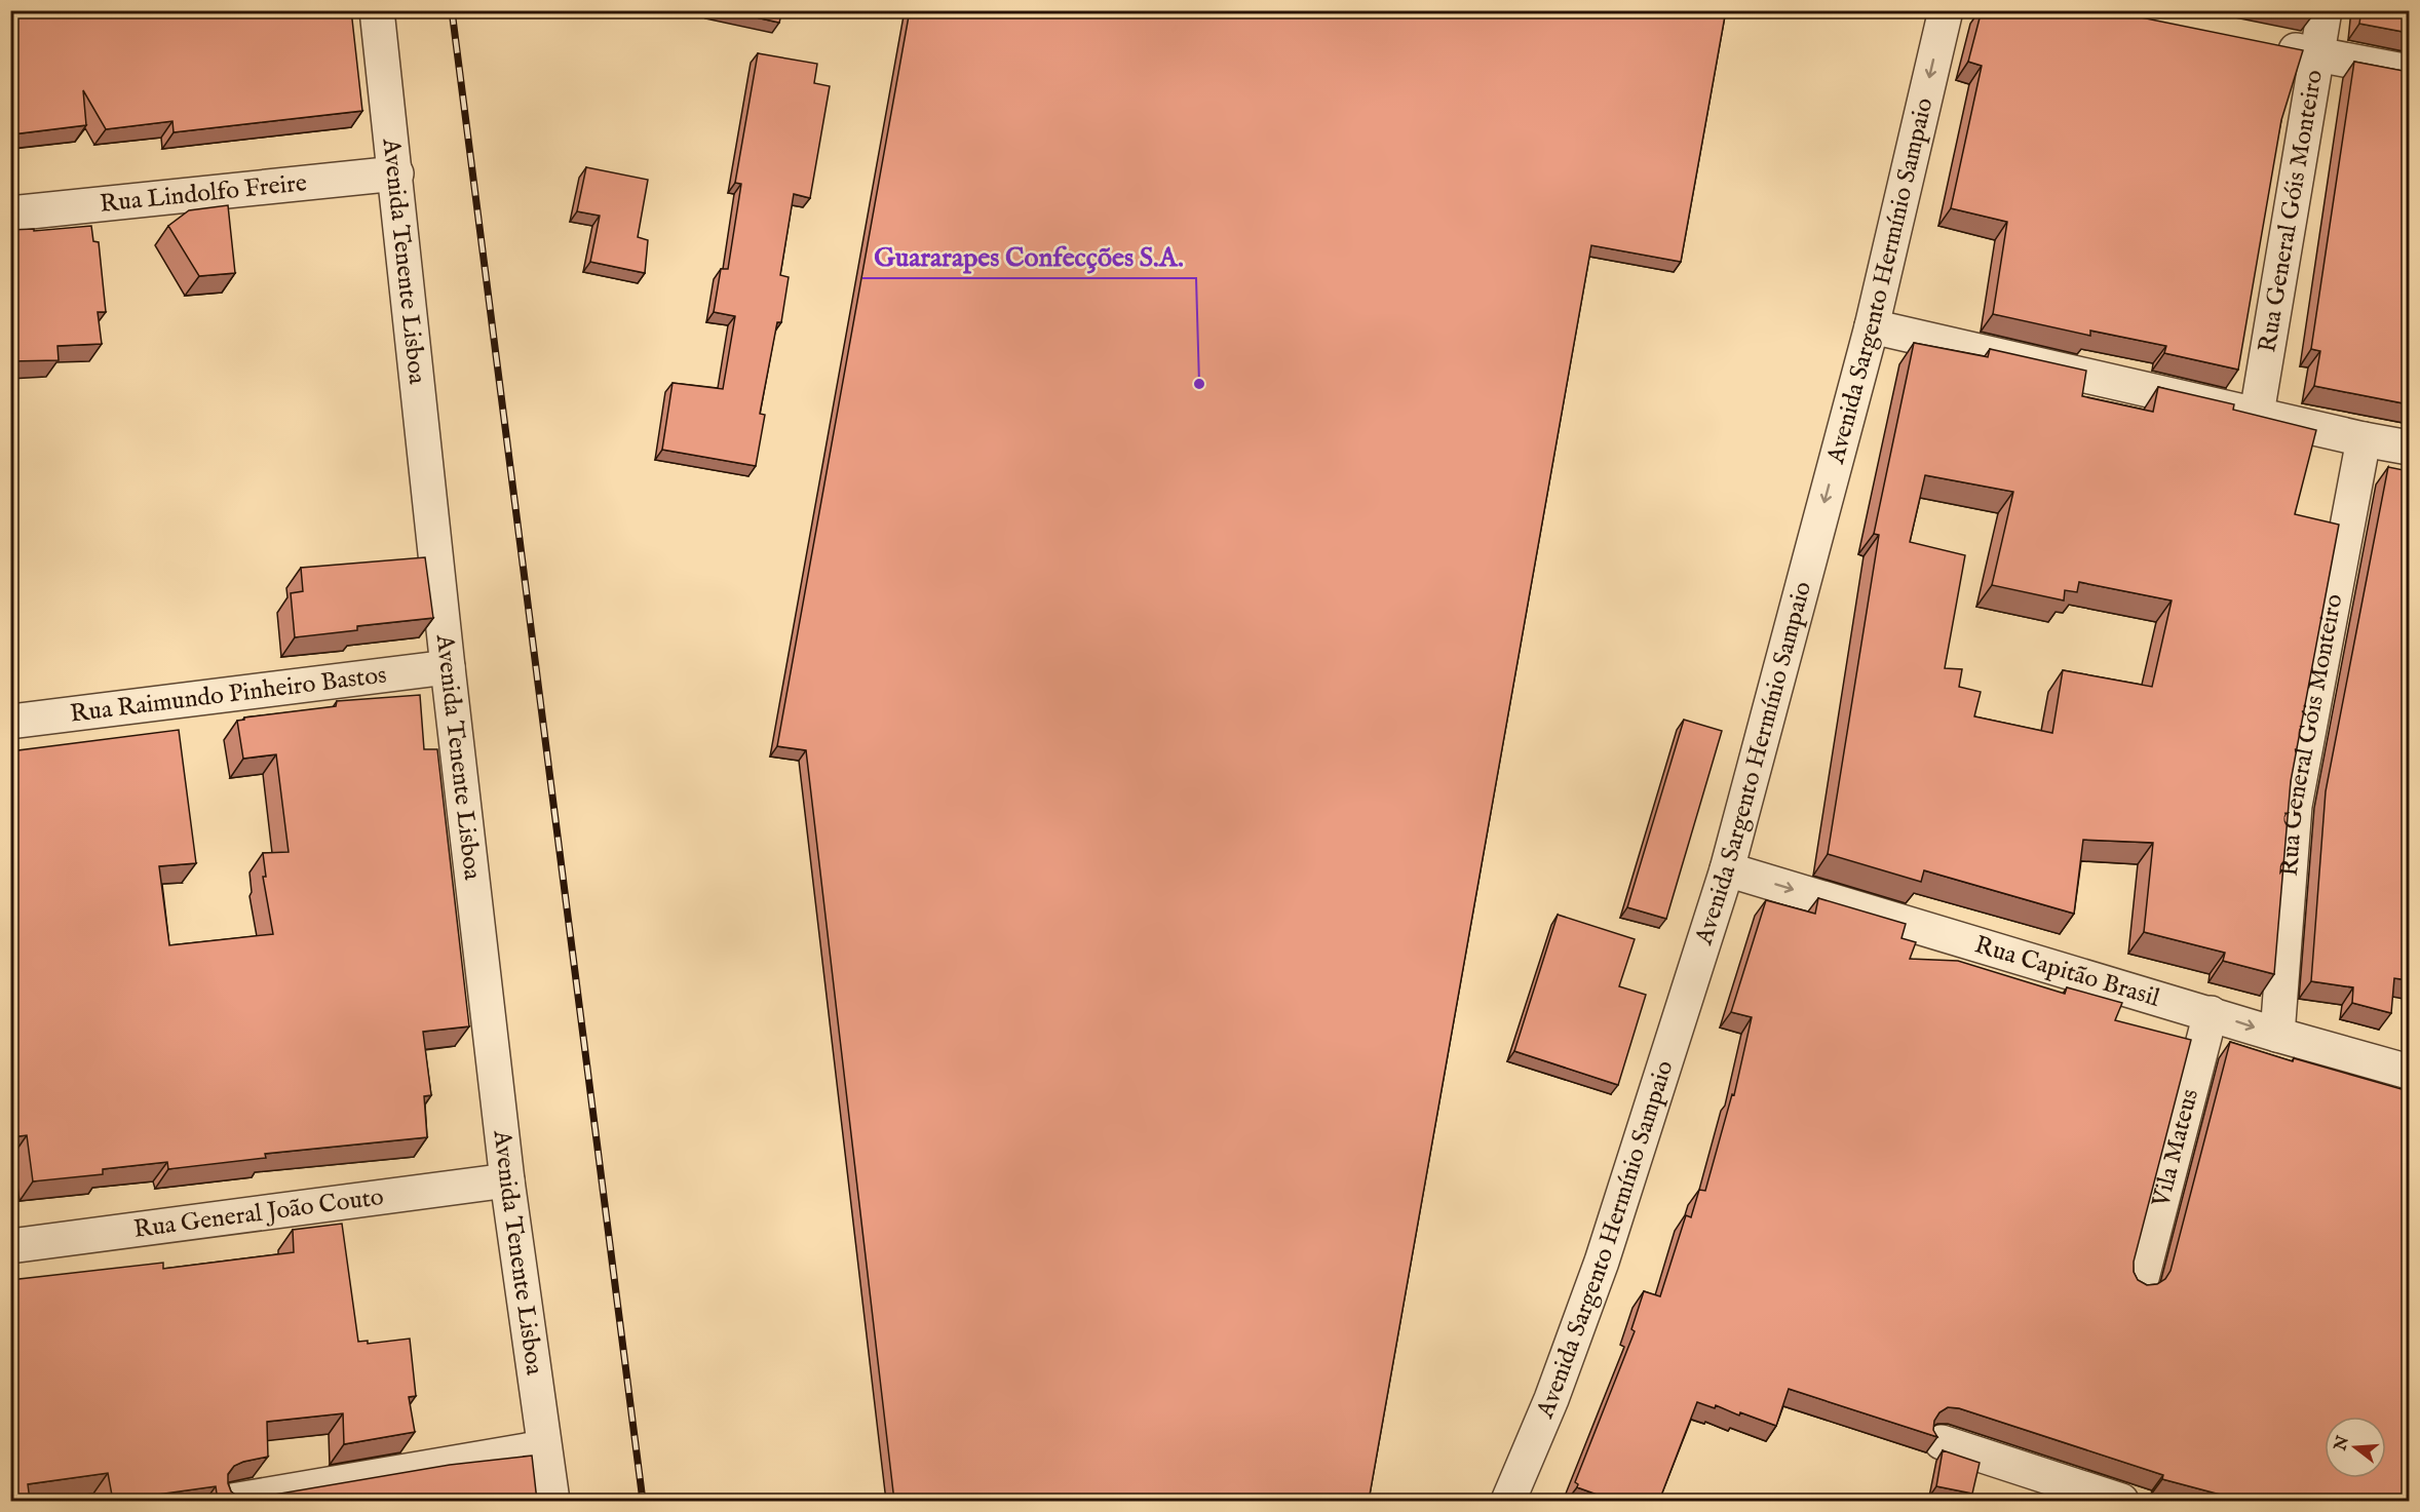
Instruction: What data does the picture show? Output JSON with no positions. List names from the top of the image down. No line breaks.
{"streets":{"street":["Rua Lindolfo Freire","Rua General Góis Monteiro","Avenida Tenente Lisboa","Avenida Sargento Hermínio Sampaio","Rua Raimundo Pinheiro Bastos","Rua Capitão Brasil","Vila Mateus","Rua General João Couto"]},"crossings":[["Rua Lindolfo Freire","Avenida Tenente Lisboa"],["Rua General Góis Monteiro","Rua Capitão Brasil"],["Avenida Tenente Lisboa","Rua Raimundo Pinheiro Bastos"],["Avenida Tenente Lisboa","Rua General João Couto"],["Avenida Sargento Hermínio Sampaio","Rua Capitão Brasil"],["Rua Capitão Brasil","Vila Mateus"]],"one_way":["Avenida Sargento Hermínio Sampaio","Rua Capitão Brasil"],"places":["Guararapes Confecções S.A."],"north":"left"}
